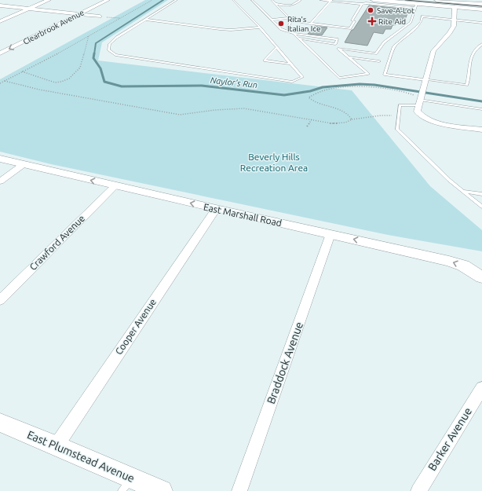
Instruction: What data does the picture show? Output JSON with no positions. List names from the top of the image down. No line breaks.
{"streets":{"main road":["East Marshall Road","East Plumstead Avenue"],"street":["Clearbrook Avenue","Crawford Avenue","Cooper Avenue","Braddock Avenue","Barker Avenue"]},"crossings":[["East Marshall Road","Crawford Avenue"],["East Marshall Road","Cooper Avenue"],["East Marshall Road","Braddock Avenue"],["Cooper Avenue","East Plumstead Avenue"]],"one_way":["East Marshall Road"],"water":["Naylor's Run"],"parks":["Beverly Hills Recreation Area"],"places":{"other":["Save-A-Lot","Rita's Italian Ice"],"health":["Rite Aid"]}}
